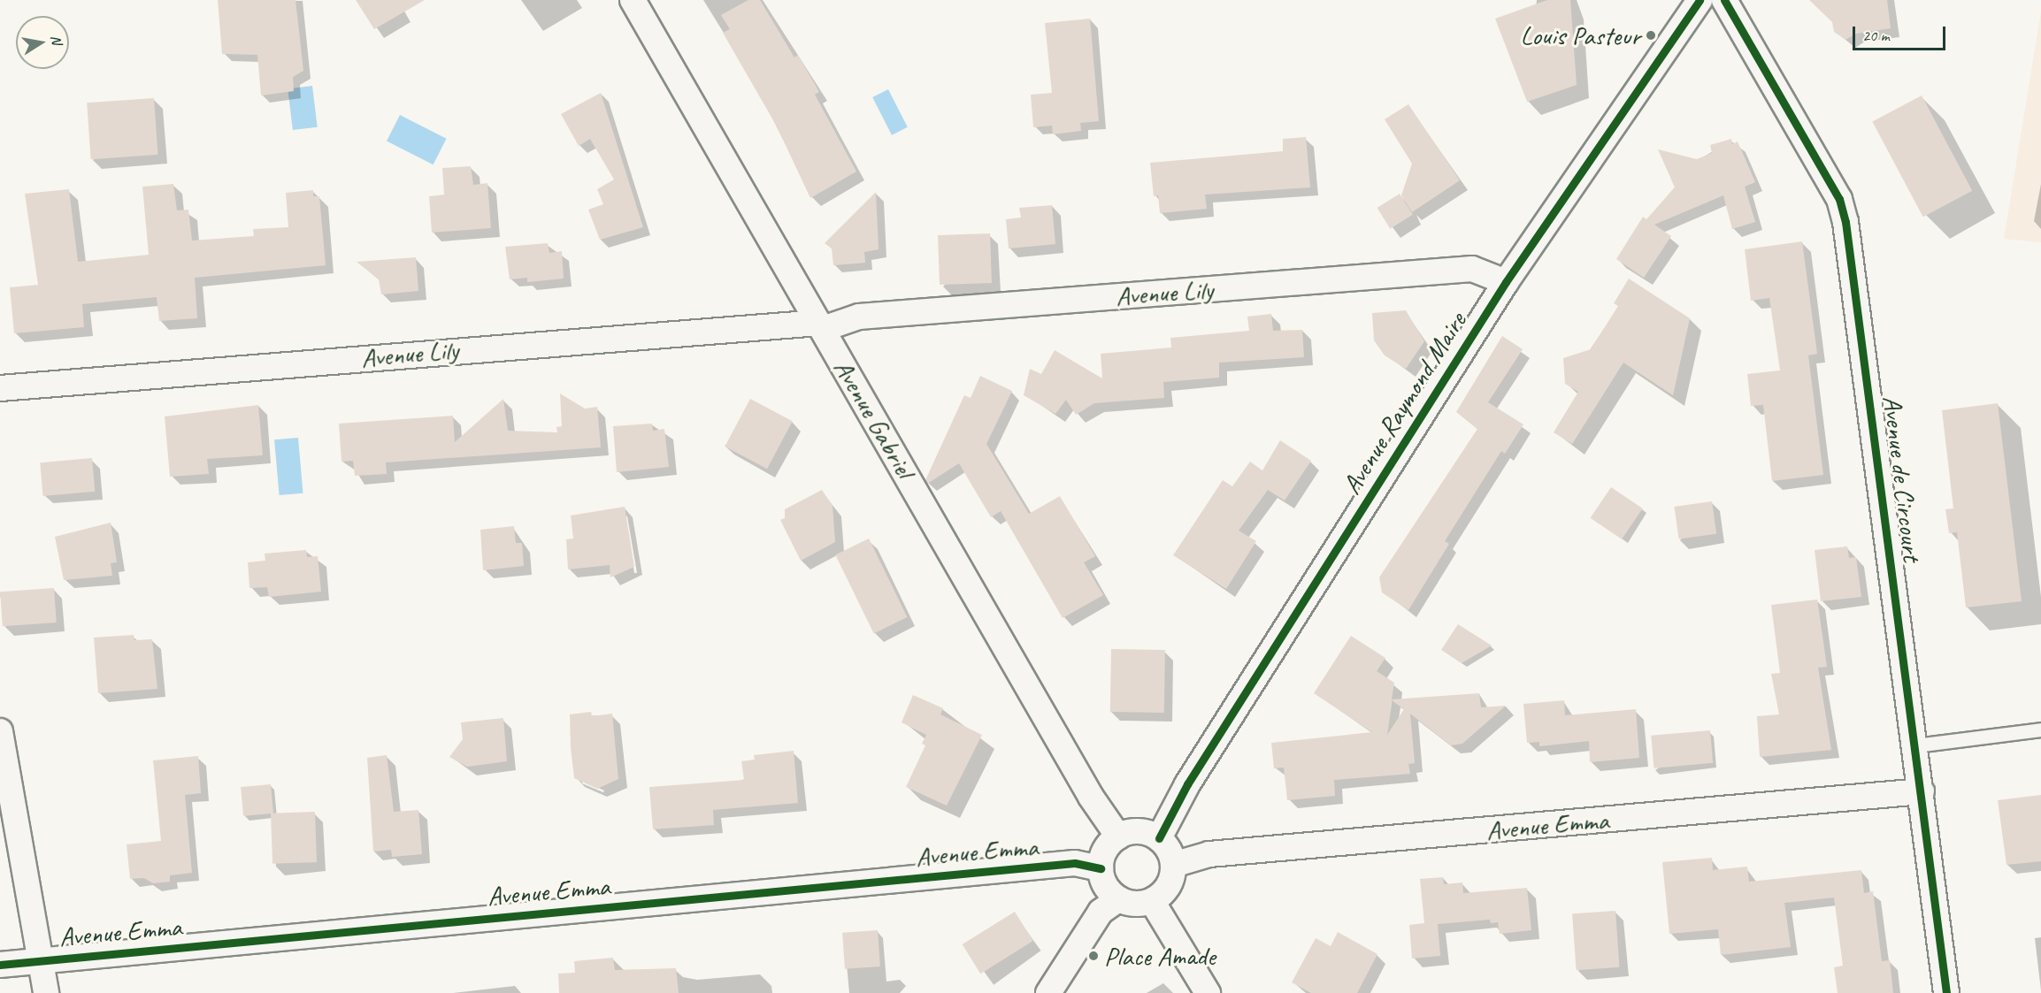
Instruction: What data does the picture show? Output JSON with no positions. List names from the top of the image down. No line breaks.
{"streets":{"street":["Avenue Lily","Avenue Raymond Maire","Avenue Gabriel","Avenue de Circourt","Avenue Emma"]},"crossings":[["Avenue Lily","Avenue Raymond Maire"],["Avenue Lily","Avenue Gabriel"],["Avenue Raymond Maire","Avenue Gabriel"],["Avenue Raymond Maire","Avenue Emma"],["Avenue Gabriel","Avenue Emma"],["Avenue de Circourt","Avenue Emma"]],"places":["Louis Pasteur","Place Amade"],"scale_bar":"20 m","north":"right"}
